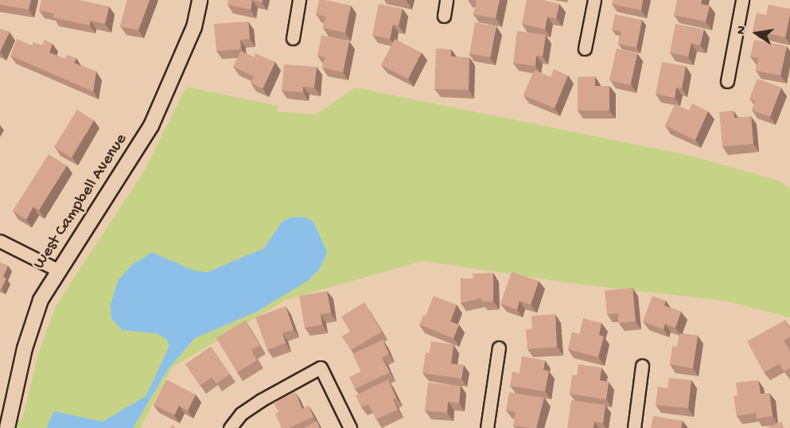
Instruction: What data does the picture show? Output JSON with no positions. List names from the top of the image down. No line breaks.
{"streets":{"street":["West Campbell Avenue"]},"north":"left"}
